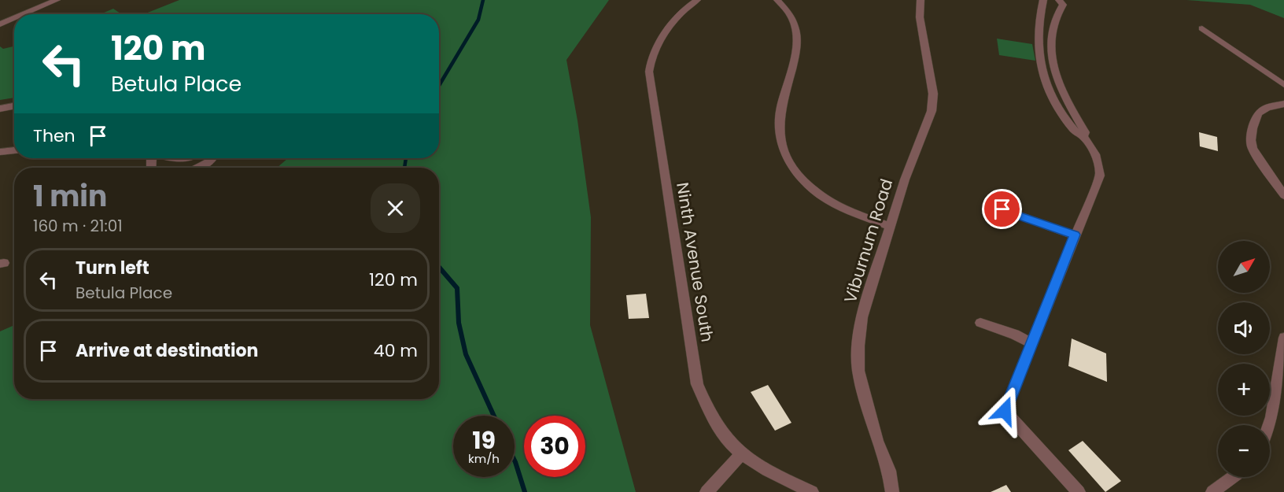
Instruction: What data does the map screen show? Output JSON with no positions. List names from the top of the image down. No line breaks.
{"streets":{"street":["Viburnum Road","Ninth Avenue South"]},"north":"top right","page":{"turn":["120 m","Betula Place"],"then":"Then","heading":["1 min","160 m · 21:01"],"map_buttons":["+","−"],"list":[{"name":"Turn left","note":"Betula Place","value":"120 m"},{"name":"Arrive at destination","value":"40 m"}],"speed":"19 km/h","limit":"30"}}
